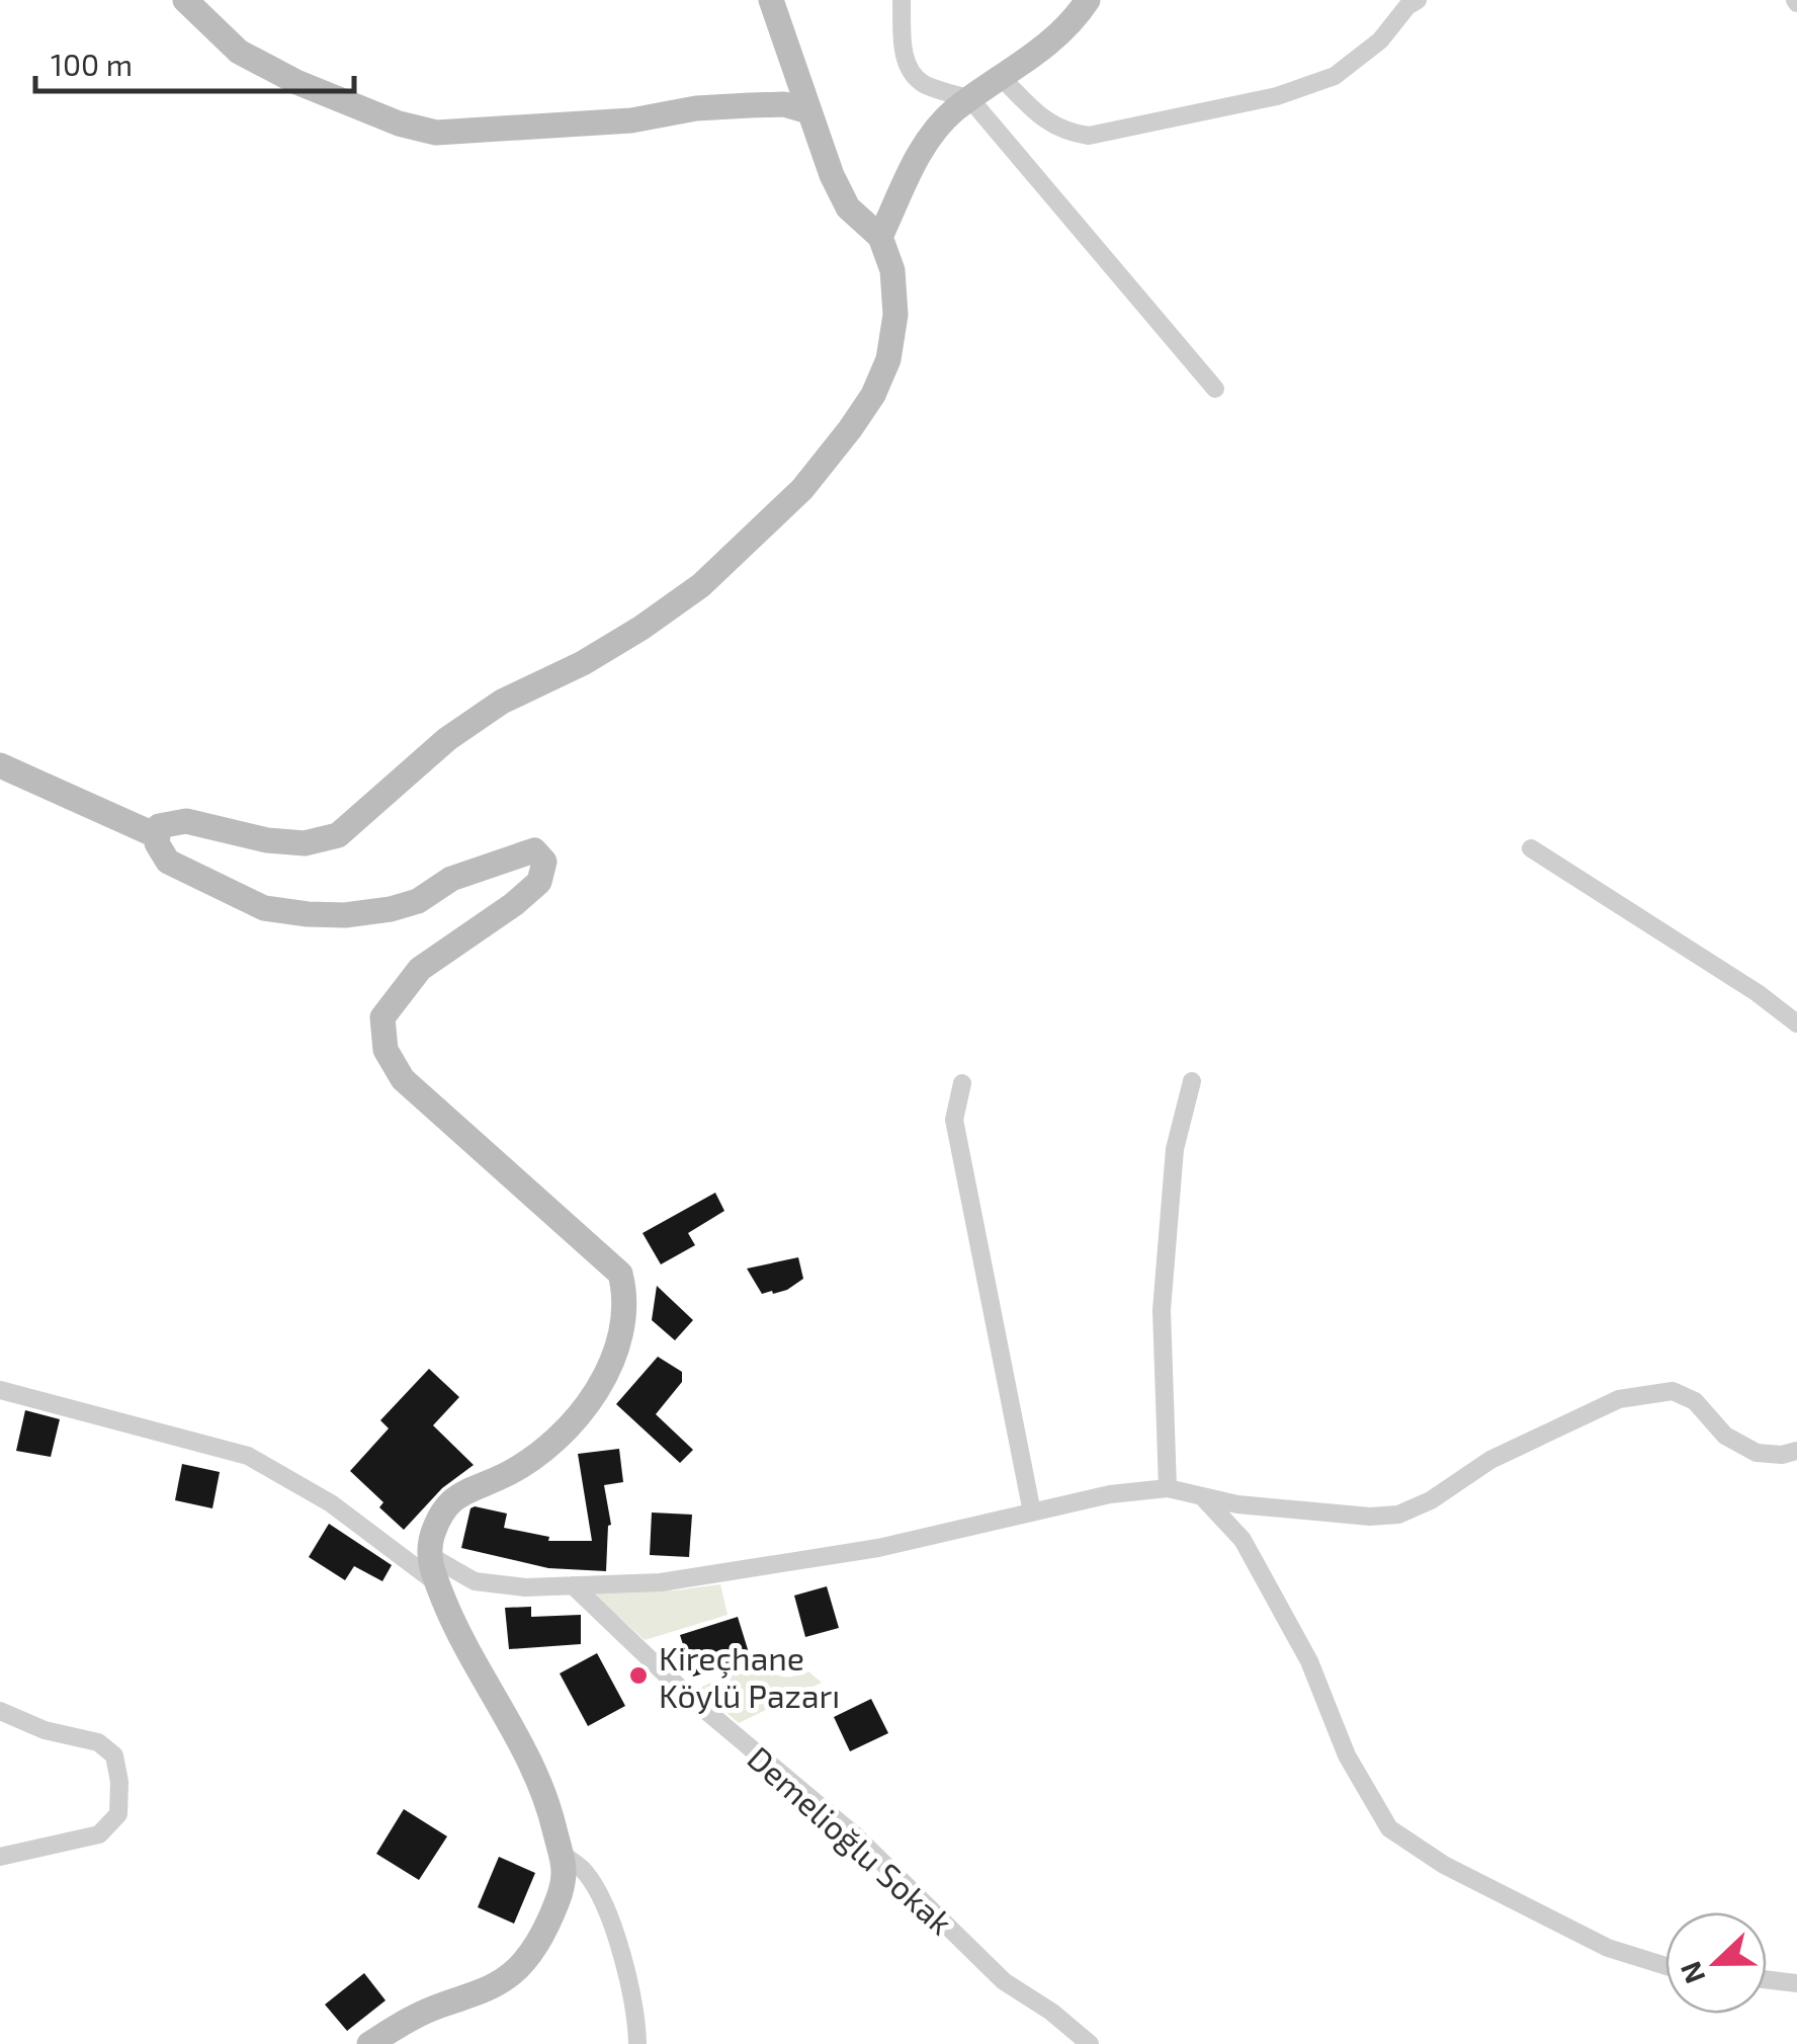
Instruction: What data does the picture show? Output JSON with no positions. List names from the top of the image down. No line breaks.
{"streets":{"street":["Demelioğlu Sokak"]},"places":["Kireçhane Köylü Pazarı"],"scale_bar":"100 m","north":"left"}
